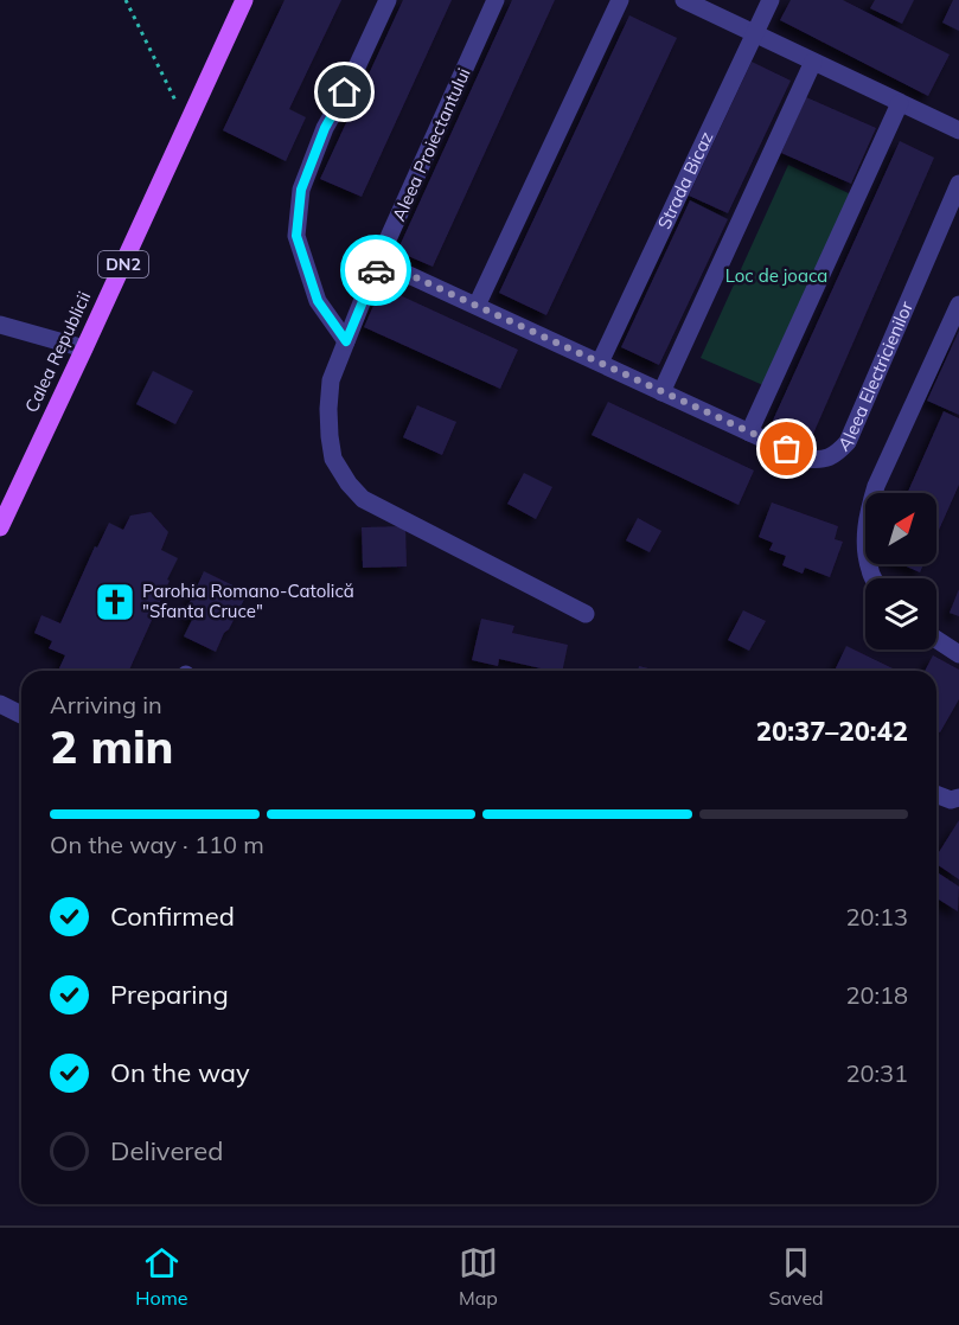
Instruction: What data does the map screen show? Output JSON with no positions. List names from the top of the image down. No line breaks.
{"streets":{"main road":["DN2","Calea Republicii"],"street":["Aleea Proiectantului","Strada Bicaz","Aleea Electricienilor"]},"crossings":[["Strada Bicaz","Aleea Electricienilor"]],"parks":["Loc de joaca"],"places":{"church":["Parohia Romano-Catolică \"Sfanta Cruce\""]},"north":"top right","page":{"heading":["2 min","Arriving in","20:37–20:42"],"bar":"On the way · 110 m","list":[["Confirmed","20:13"],["Preparing","20:18"],["On the way","20:31"],"Delivered"],"tabs":["Home","Map","Saved"]}}
